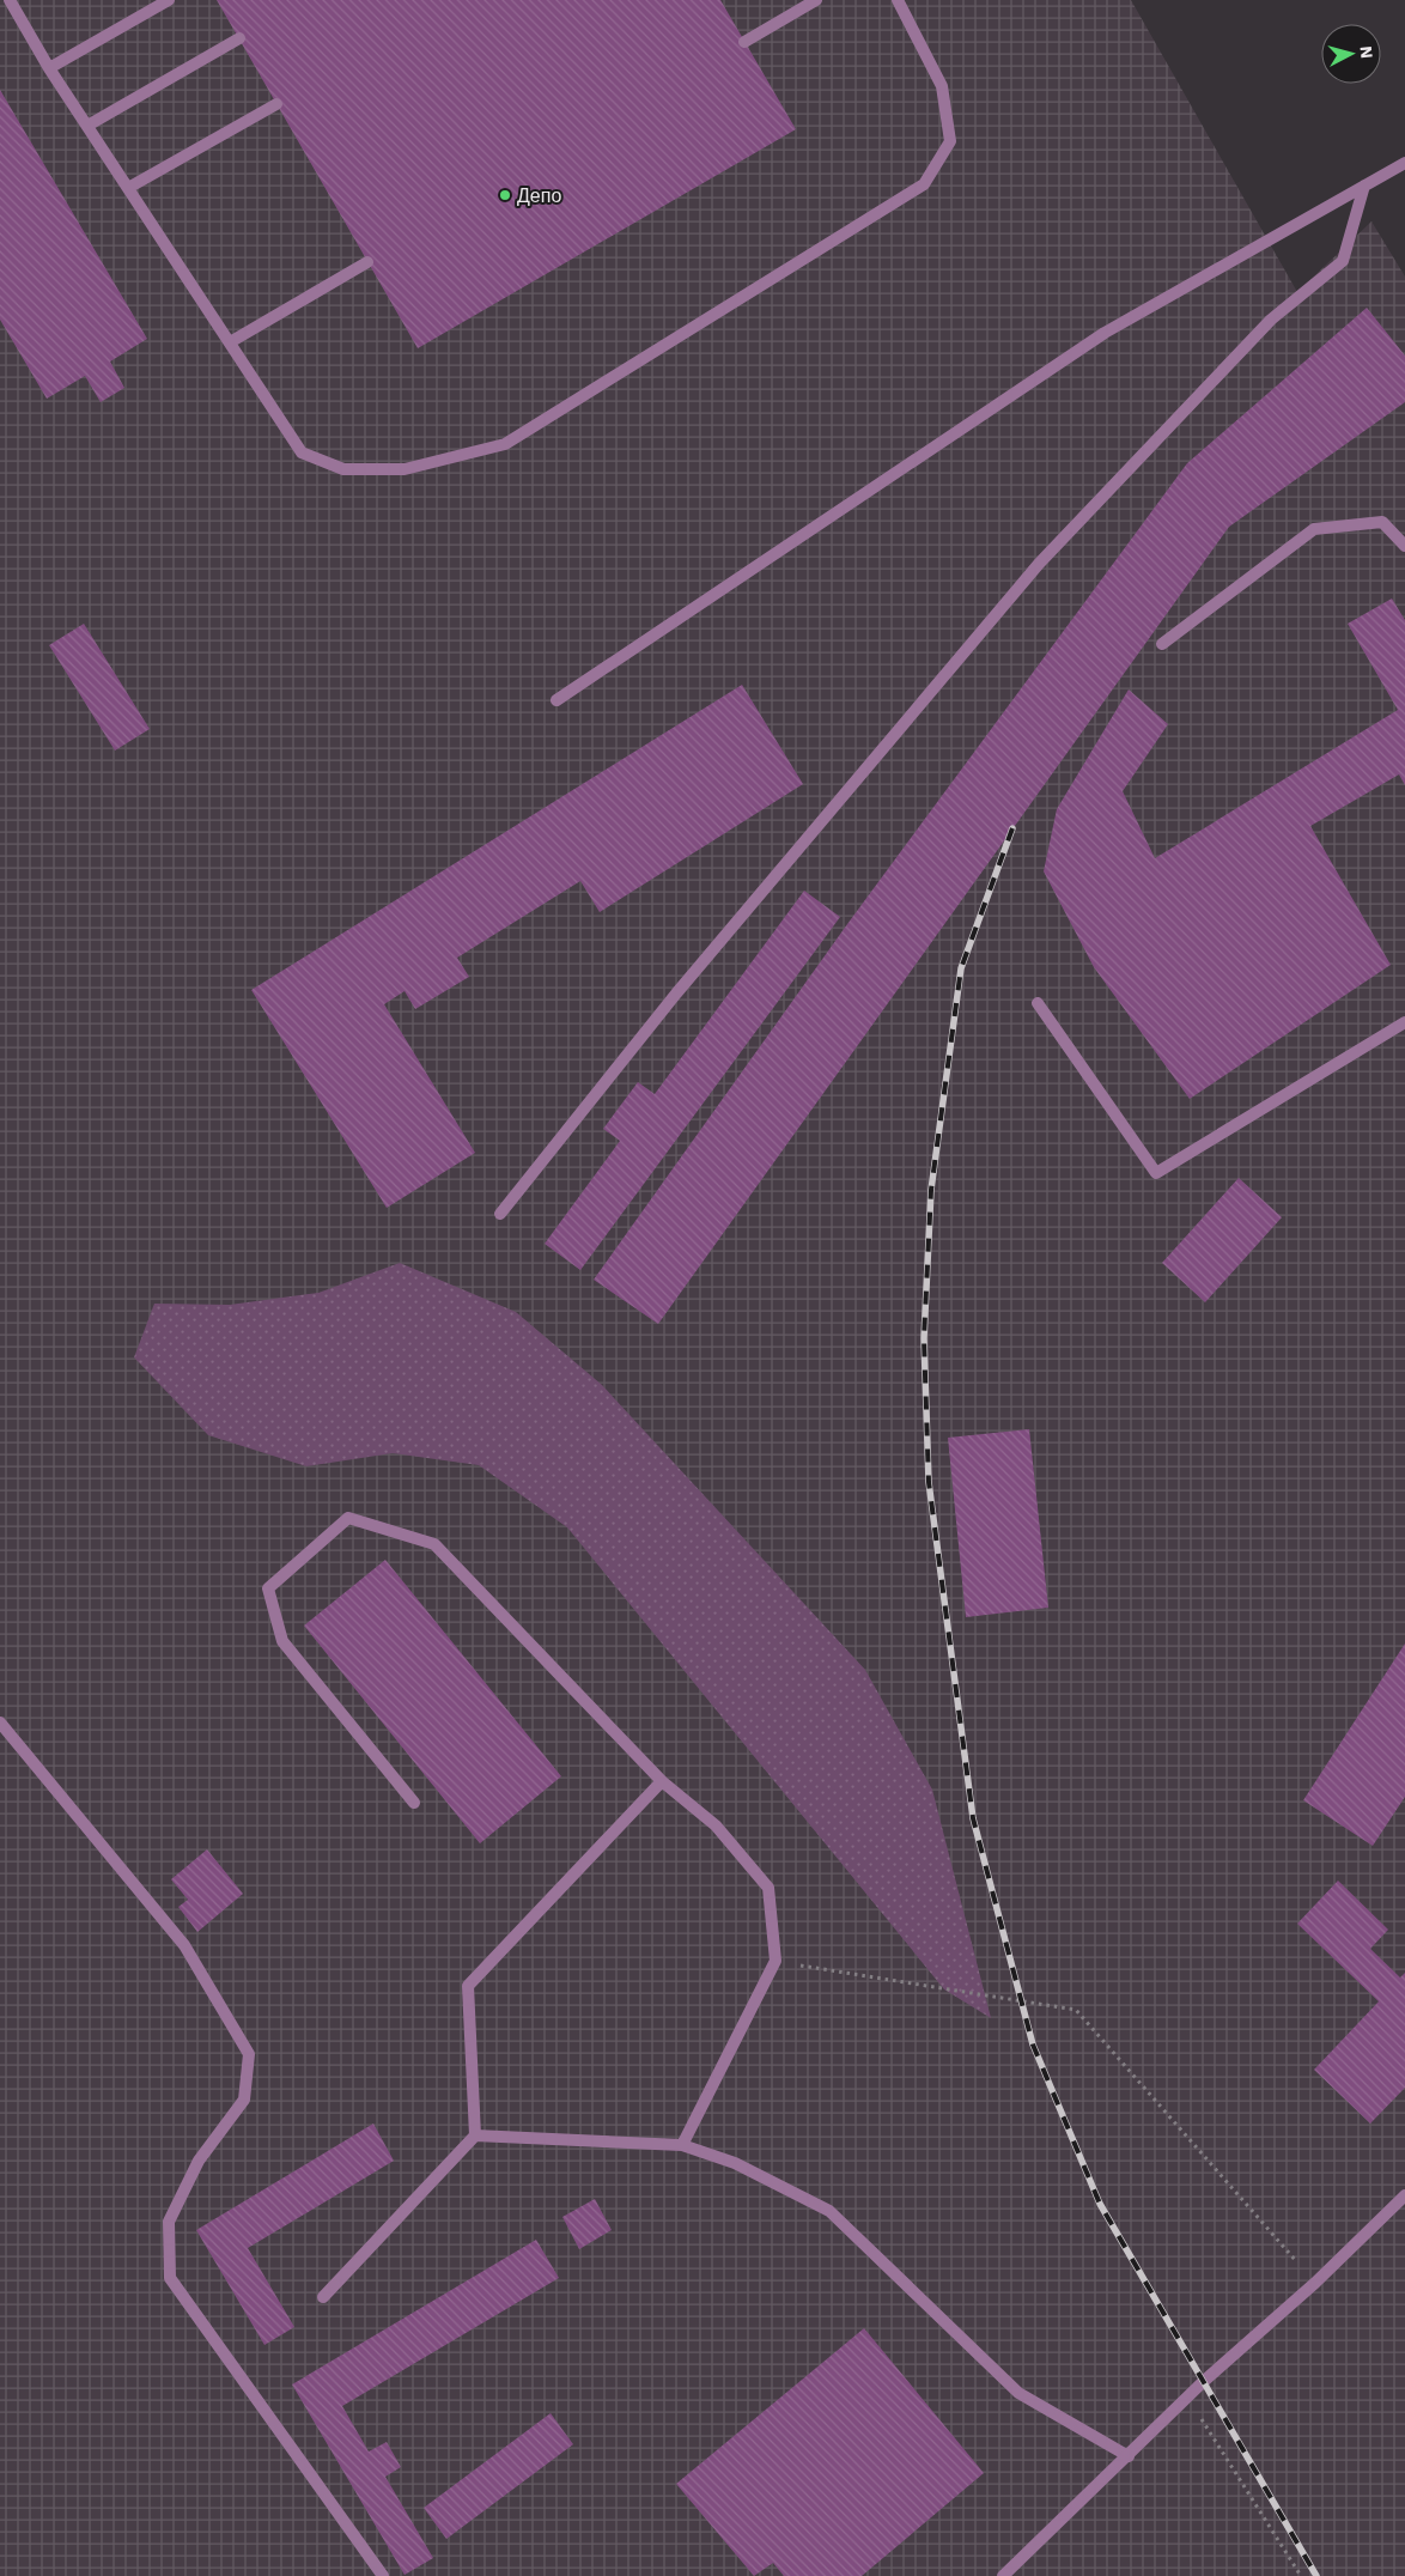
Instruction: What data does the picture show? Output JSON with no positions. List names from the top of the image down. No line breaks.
{"places":["Депо"],"north":"right"}
